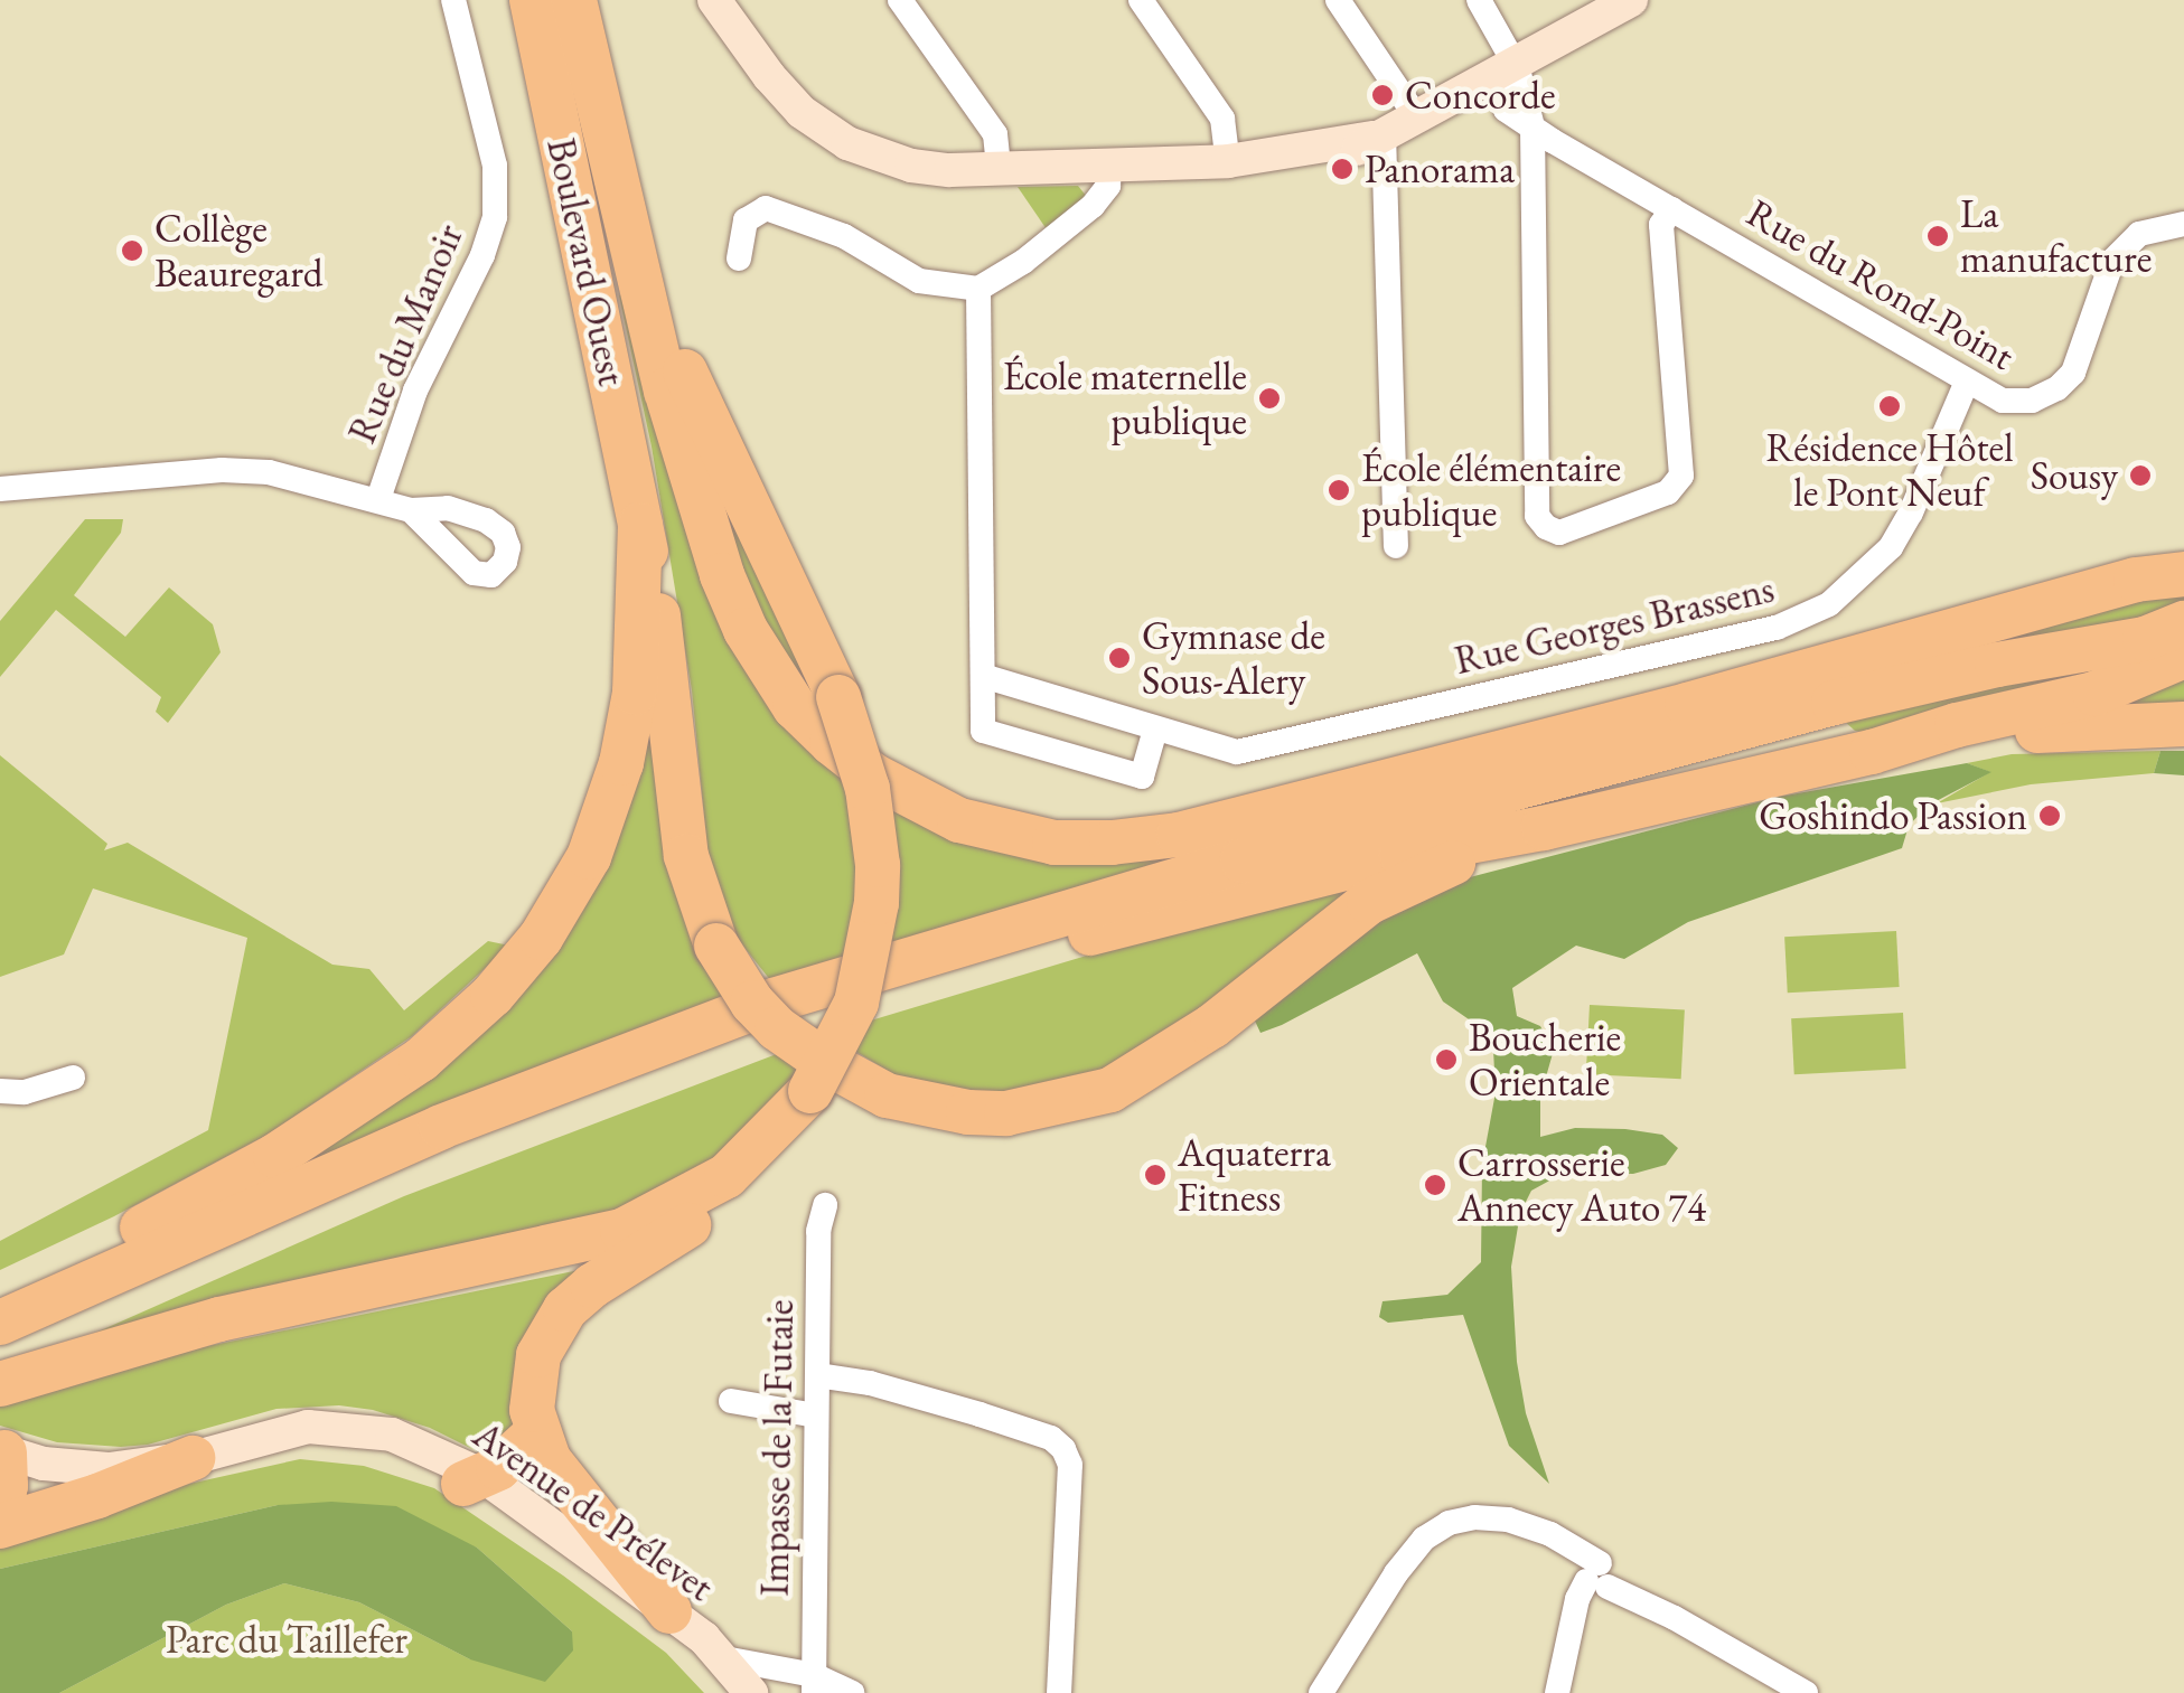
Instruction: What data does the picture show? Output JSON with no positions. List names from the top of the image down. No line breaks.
{"streets":{"highway":["Boulevard Ouest"],"street":["Rue du Rond-Point","Rue du Manoir","Rue Georges Brassens","Impasse de la Futaie","Avenue de Prélevet"]},"crossings":[["Rue du Rond-Point","Rue Georges Brassens"]],"parks":["Parc du Taillefer"],"places":["Concorde","Panorama","La manufacture","Collège Beauregard","École maternelle publique","Résidence Hôtel le Pont Neuf","Sousy","École élémentaire publique","Gymnase de Sous-Alery","Goshindo Passion","Boucherie Orientale","Aquaterra Fitness","Carrosserie Annecy Auto 74"]}
